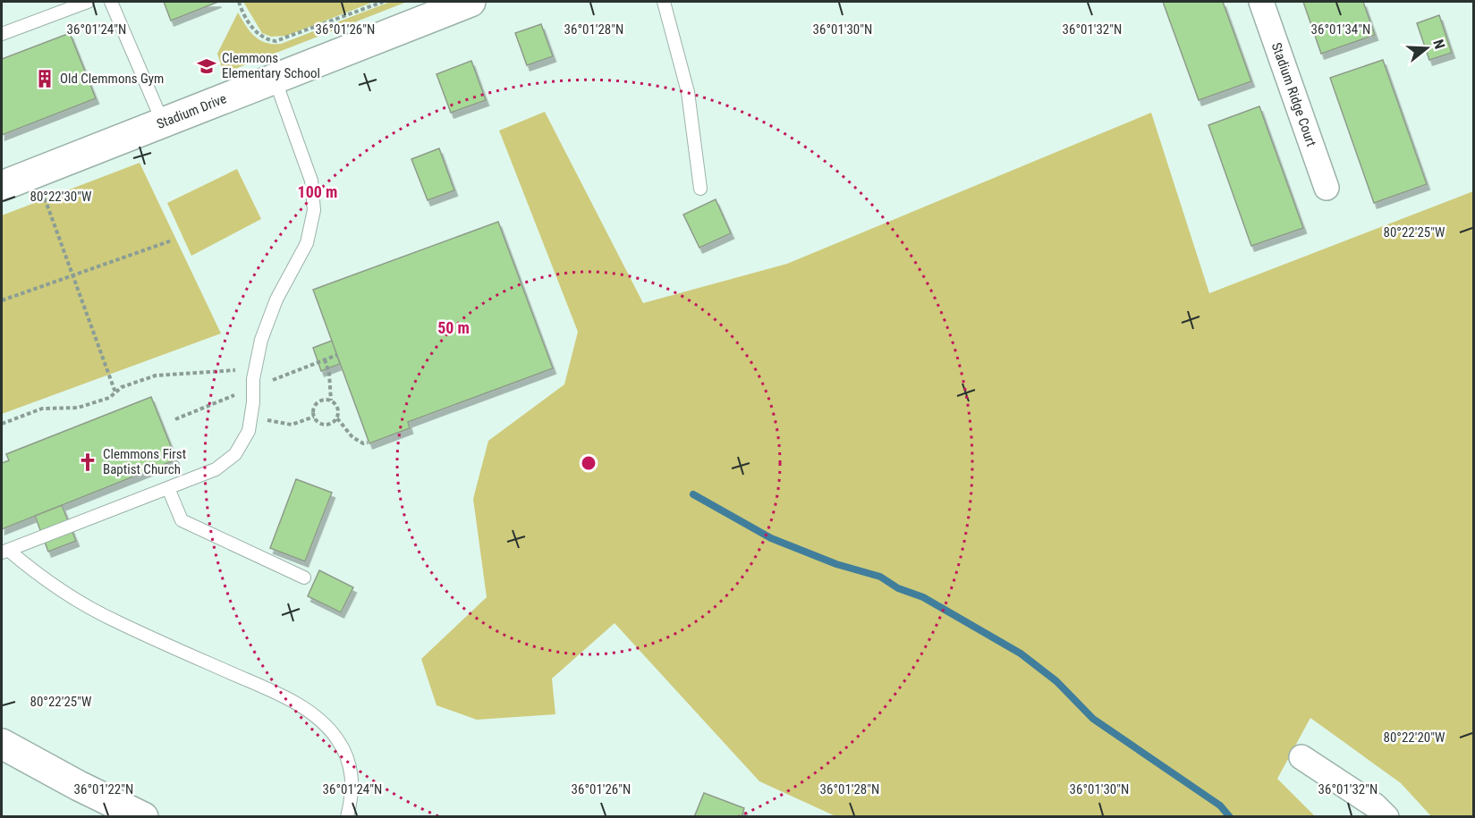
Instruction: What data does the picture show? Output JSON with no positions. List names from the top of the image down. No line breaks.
{"streets":{"street":["Stadium Ridge Court","Stadium Drive"]},"places":{"school or university":["Clemmons Elementary School"],"building":["Old Clemmons Gym"],"church":["Clemmons First Baptist Church"]},"north":"right","coordinates":["36°01'24\"N","36°01'26\"N","36°01'28\"N","36°01'30\"N","36°01'32\"N","36°01'34\"N","80°22'30\"W","80°22'25\"W","80°22'20\"W","36°01'22\"N"],"rings":["100 m","50 m"]}
